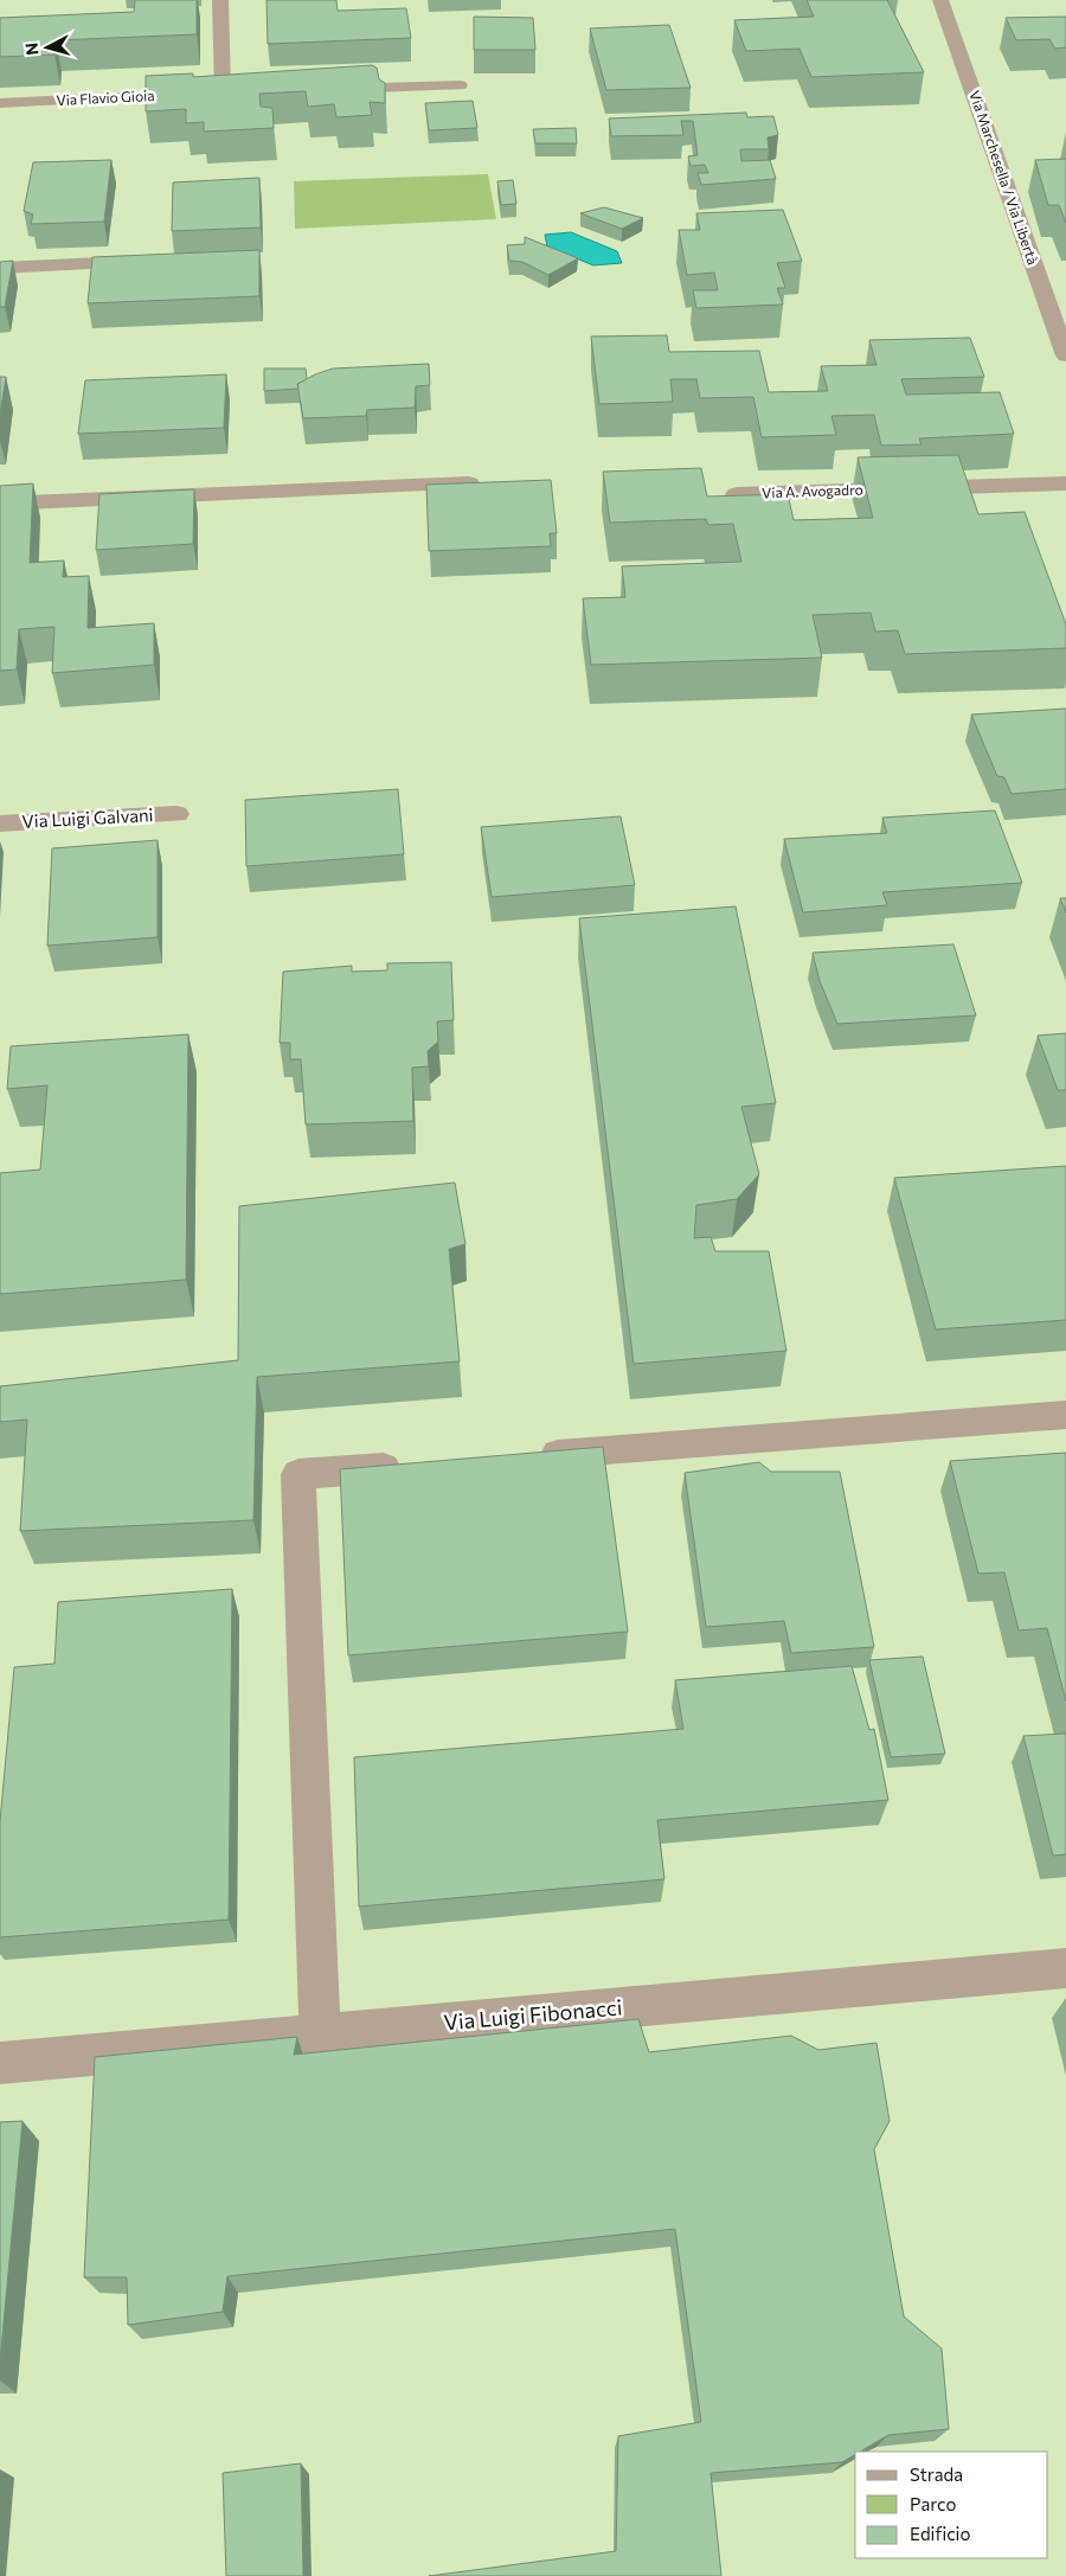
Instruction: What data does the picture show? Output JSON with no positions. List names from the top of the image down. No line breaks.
{"streets":{"street":["Via Flavio Gioia","Via Marchesella / Via Libertà","Via A. Avogadro","Via Luigi Galvani","Via Luigi Fibonacci"]},"legend":["Strada","Parco","Edificio"],"north":"left"}
